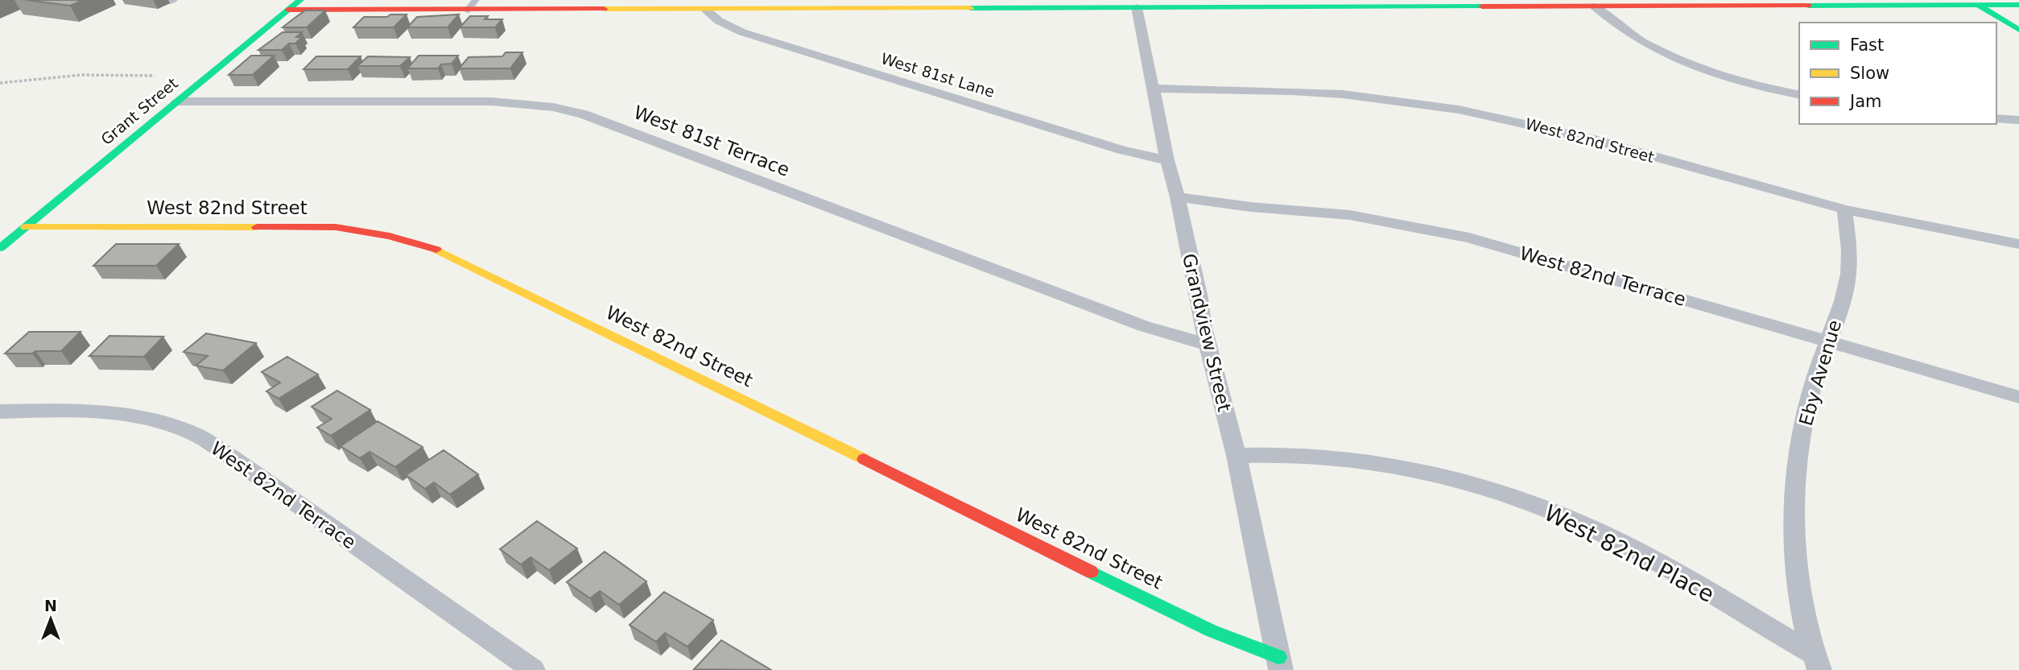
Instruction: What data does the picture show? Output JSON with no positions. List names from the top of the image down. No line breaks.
{"streets":{"street":["West 81st Lane","Grant Street","West 82nd Street","West 81st Terrace","West 82nd Terrace","Grandview Street","Eby Avenue","West 82nd Place"]},"crossings":[["West 81st Lane","Grandview Street"],["Grant Street","West 82nd Street"],["Grant Street","West 81st Terrace"],["West 82nd Street","Grandview Street"],["West 82nd Street","Eby Avenue"],["West 81st Terrace","Grandview Street"],["West 82nd Terrace","Grandview Street"],["West 82nd Terrace","Eby Avenue"],["Grandview Street","West 82nd Place"],["Eby Avenue","West 82nd Place"]],"legend":["Fast","Slow","Jam"],"north":"top"}
